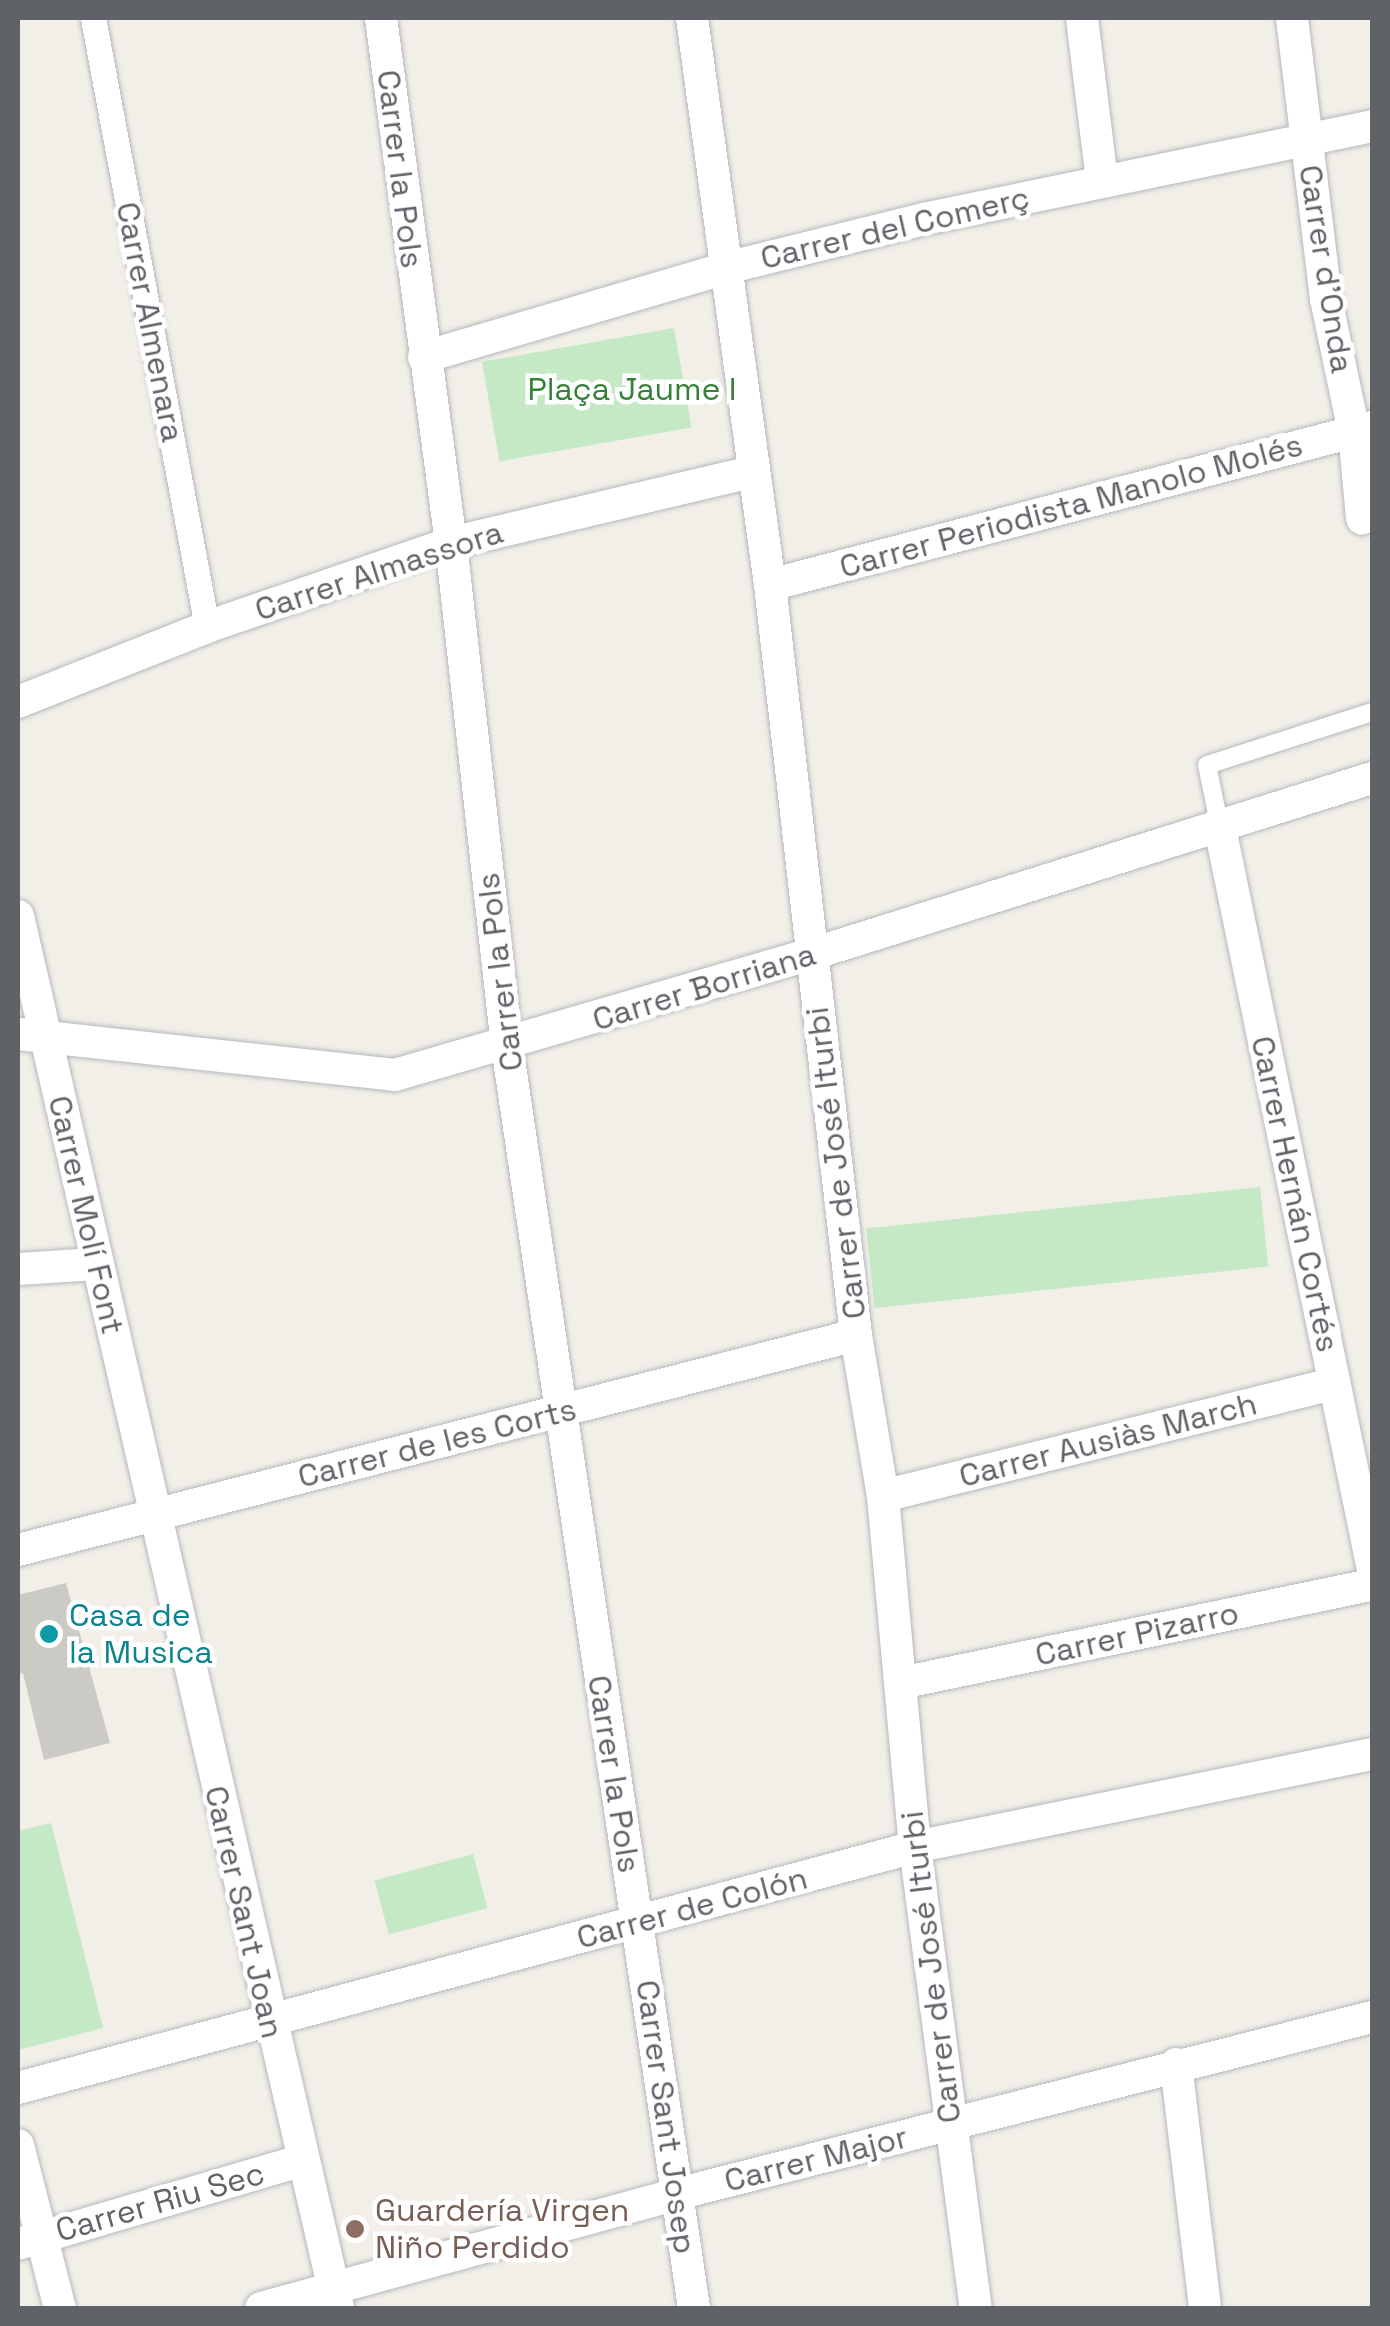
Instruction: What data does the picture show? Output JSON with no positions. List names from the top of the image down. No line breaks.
{"streets":{"street":["Carrer la Pols","Carrer del Comerç","Carrer d'Onda","Carrer Almenara","Carrer Periodista Manolo Molés","Carrer Almassora","Carrer Borriana","Carrer de José Iturbi","Carrer Hernán Cortés","Carrer Molí Font","Carrer Ausiàs March","Carrer de les Corts","Carrer Pizarro","Carrer de Colón","Carrer Sant Joan","Carrer Sant Josep","Carrer Major","Carrer Riu Sec"]},"crossings":[["Carrer la Pols","Carrer del Comerç"],["Carrer la Pols","Carrer Almassora"],["Carrer la Pols","Carrer Borriana"],["Carrer la Pols","Carrer de les Corts"],["Carrer la Pols","Carrer de Colón"],["Carrer la Pols","Carrer Sant Josep"],["Carrer del Comerç","Carrer d'Onda"],["Carrer del Comerç","Carrer de José Iturbi"],["Carrer d'Onda","Carrer Periodista Manolo Molés"],["Carrer Almenara","Carrer Almassora"],["Carrer Periodista Manolo Molés","Carrer de José Iturbi"],["Carrer Almassora","Carrer de José Iturbi"],["Carrer Borriana","Carrer de José Iturbi"],["Carrer Borriana","Carrer Hernán Cortés"],["Carrer Borriana","Carrer Molí Font"],["Carrer de José Iturbi","Carrer Ausiàs March"],["Carrer de José Iturbi","Carrer de les Corts"],["Carrer de José Iturbi","Carrer Pizarro"],["Carrer de José Iturbi","Carrer de Colón"],["Carrer de José Iturbi","Carrer Major"],["Carrer Hernán Cortés","Carrer Ausiàs March"],["Carrer Molí Font","Carrer de les Corts"],["Carrer Molí Font","Carrer Sant Joan"],["Carrer de les Corts","Carrer Sant Joan"],["Carrer de Colón","Carrer Sant Joan"],["Carrer de Colón","Carrer Sant Josep"],["Carrer Sant Joan","Carrer Major"],["Carrer Sant Joan","Carrer Riu Sec"],["Carrer Sant Josep","Carrer Major"]],"parks":["Plaça Jaume I"],"places":["Casa de la Musica","Guardería Virgen Niño Perdido"]}
